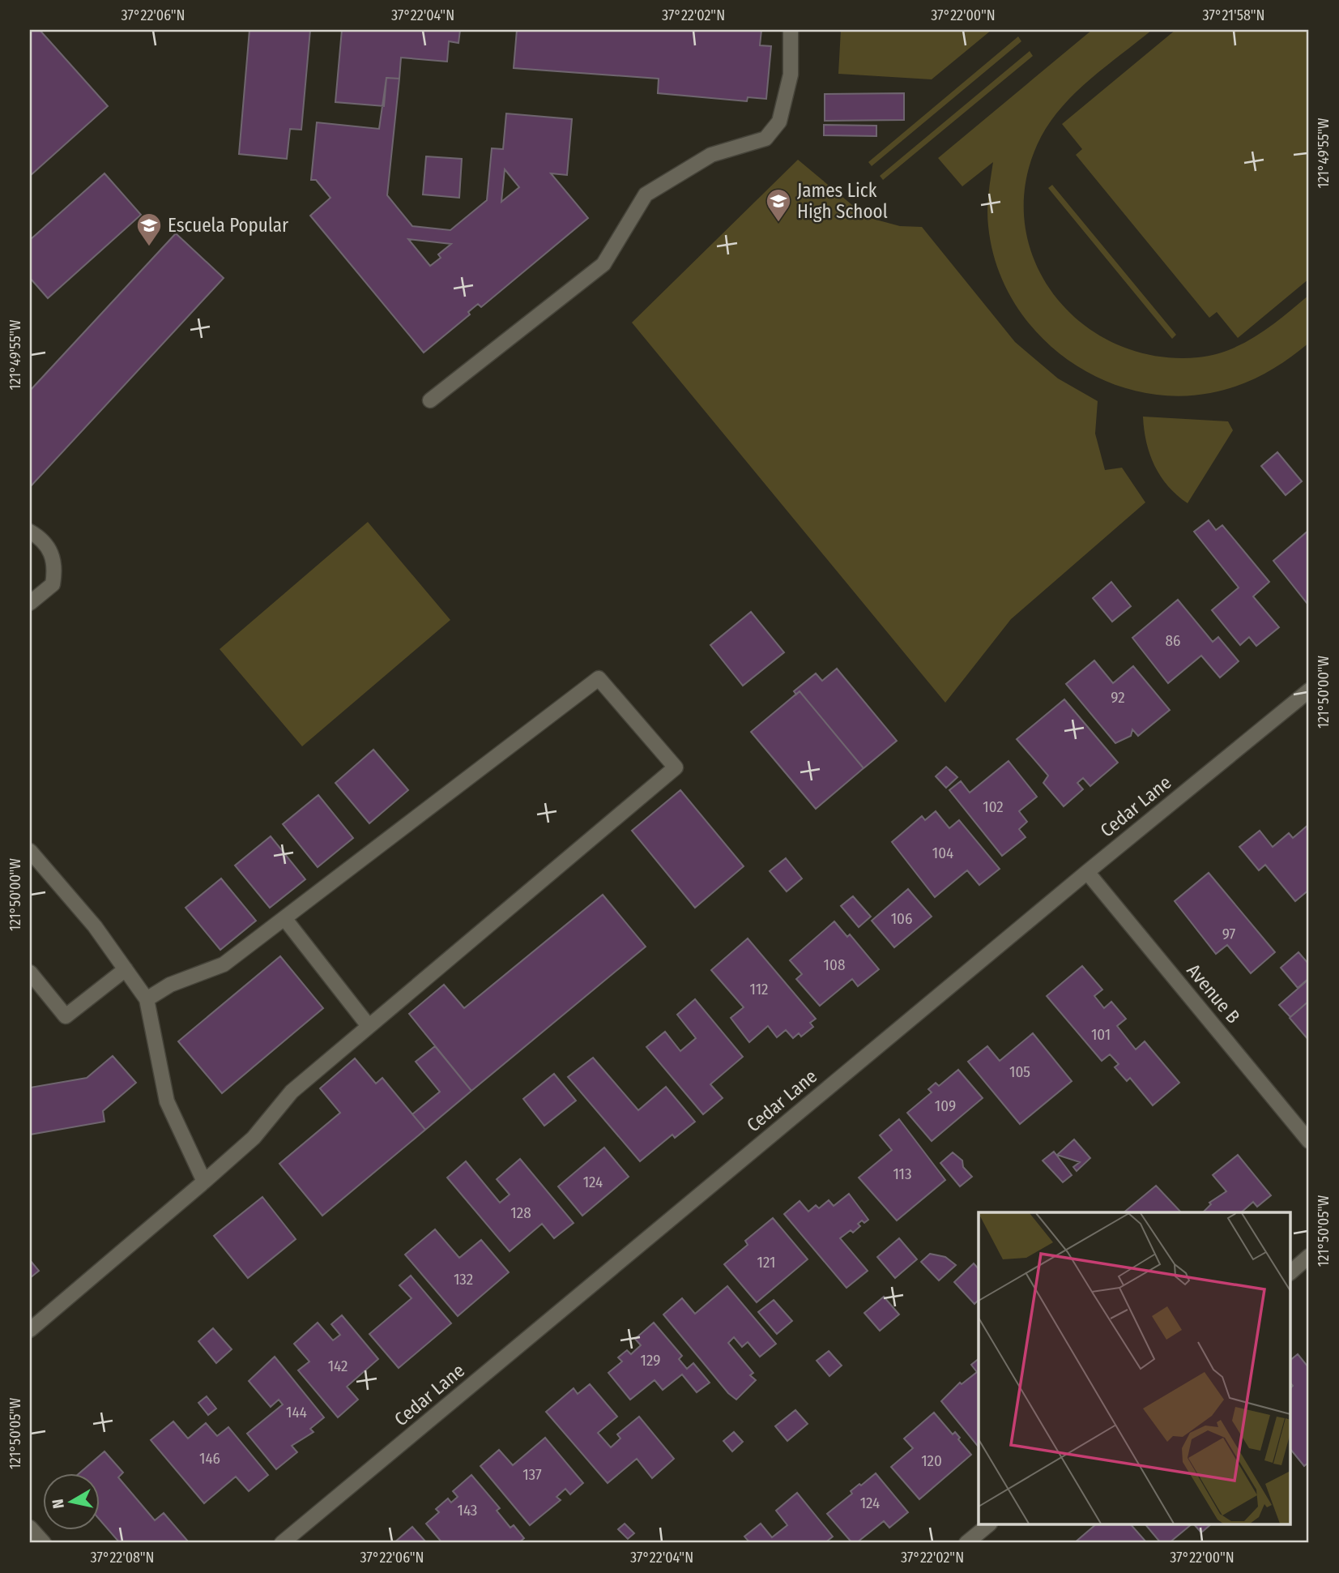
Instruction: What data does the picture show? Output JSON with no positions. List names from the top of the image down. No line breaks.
{"streets":{"street":["Cedar Lane","Avenue B"]},"crossings":[["Cedar Lane","Avenue B"]],"places":{"school or university":["James Lick High School","Escuela Popular"]},"house_numbers":["86","92","102","104","106","97","108","112","101","105","109","113","124","128","121","132","129","142","144","146","120","137","124","143"],"north":"left","coordinates":["37°22'06\"N","37°22'04\"N","37°22'02\"N","37°22'00\"N","37°21'58\"N","121°49'55\"W","121°50'00\"W","121°50'05\"W","37°22'08\"N"]}
